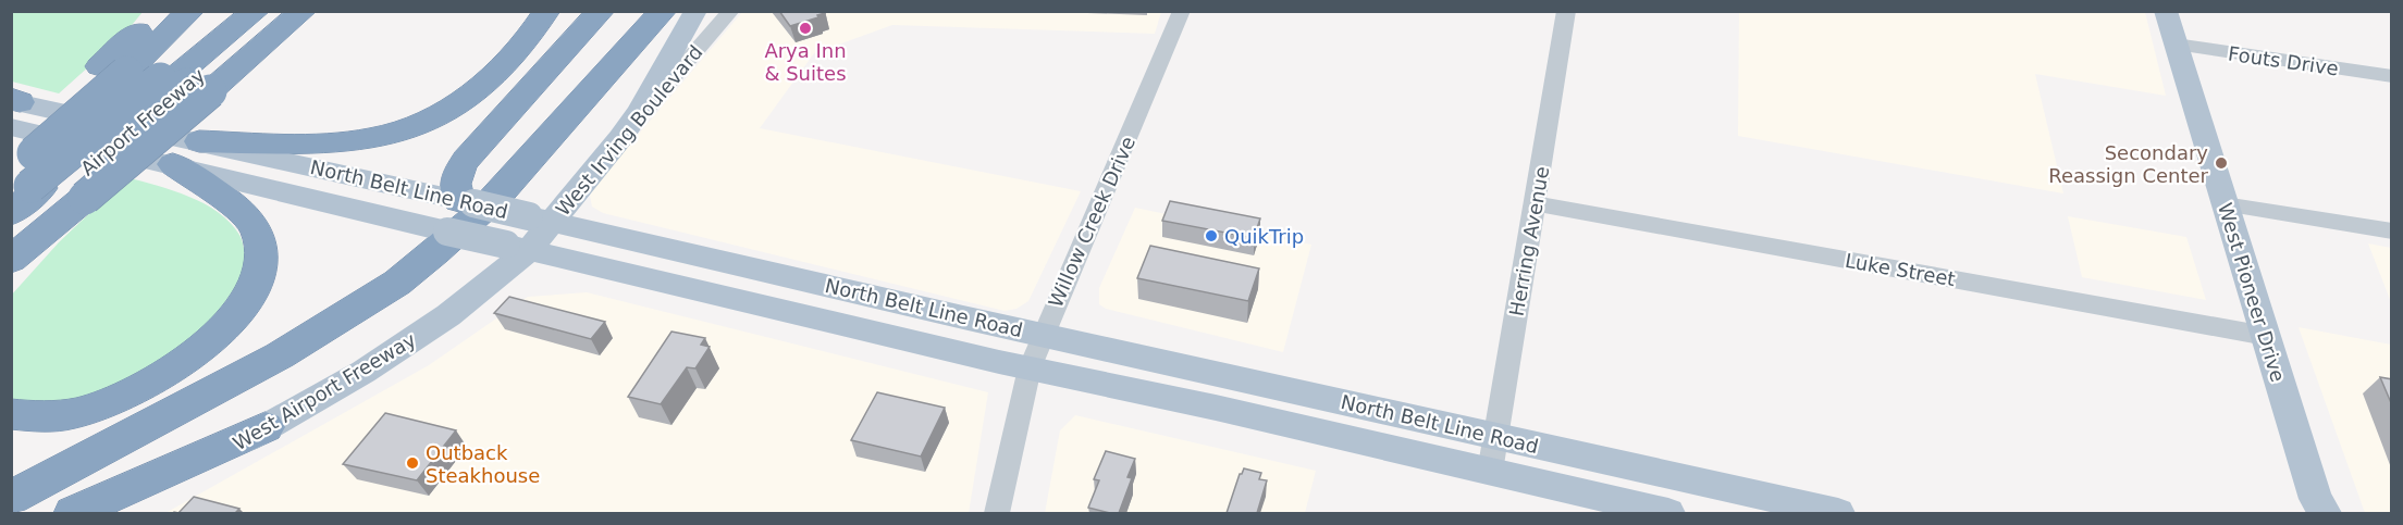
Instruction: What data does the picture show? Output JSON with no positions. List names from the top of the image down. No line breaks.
{"streets":{"highway":["Airport Freeway"],"main road":["West Irving Boulevard","North Belt Line Road","West Pioneer Drive","West Airport Freeway"],"street":["Fouts Drive","Willow Creek Drive","Herring Avenue","Luke Street"]},"crossings":[["Fouts Drive","West Pioneer Drive"],["West Irving Boulevard","North Belt Line Road"],["West Irving Boulevard","West Airport Freeway"],["North Belt Line Road","Willow Creek Drive"],["North Belt Line Road","Herring Avenue"],["North Belt Line Road","West Airport Freeway"],["Herring Avenue","Luke Street"],["Luke Street","West Pioneer Drive"]],"places":["Arya Inn & Suites","Secondary Reassign Center","QuikTrip","Outback Steakhouse"]}
